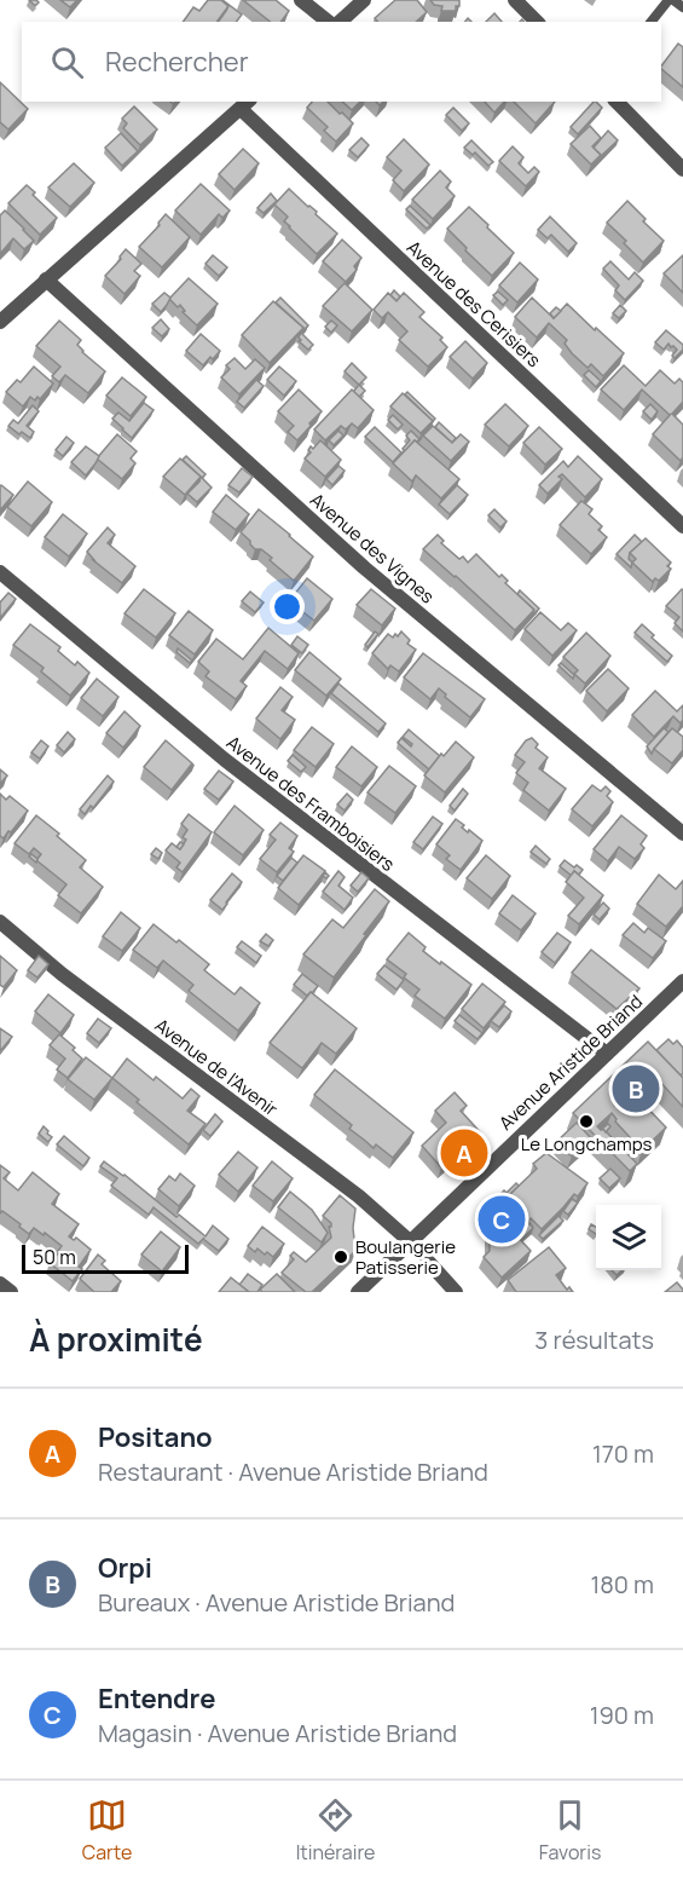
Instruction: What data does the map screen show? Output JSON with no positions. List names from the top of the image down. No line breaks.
{"streets":{"street":["Avenue des Cerisiers","Avenue des Vignes","Avenue des Framboisiers","Avenue Aristide Briand","Avenue de l'Avenir"]},"crossings":[["Avenue des Framboisiers","Avenue Aristide Briand"],["Avenue Aristide Briand","Avenue de l'Avenir"]],"places":["Le Longchamps","Boulangerie Patisserie"],"scale_bar":"50 m","page":{"search":"Rechercher","pins":["B","A","C"],"scale":"50 m","heading":["À proximité","3 résultats"],"list":[{"mark":"A","name":"Positano","note":"Restaurant · Avenue Aristide Briand","value":"170 m"},{"mark":"B","name":"Orpi","note":"Bureaux · Avenue Aristide Briand","value":"180 m"},{"mark":"C","name":"Entendre","note":"Magasin · Avenue Aristide Briand","value":"190 m"}],"nav":["Carte","Itinéraire","Favoris"]}}
